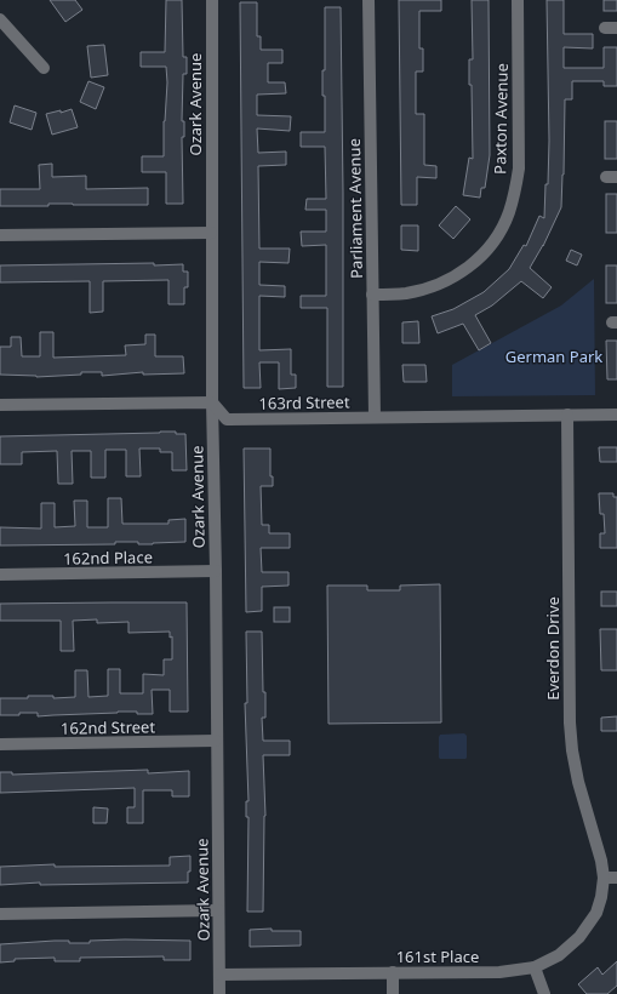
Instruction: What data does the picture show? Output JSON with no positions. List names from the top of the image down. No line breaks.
{"streets":{"street":["Ozark Avenue","Paxton Avenue","Parliament Avenue","163rd Street","162nd Place","Everdon Drive","162nd Street","161st Place"]},"crossings":[["Ozark Avenue","163rd Street"],["Ozark Avenue","162nd Place"],["Ozark Avenue","162nd Street"],["Ozark Avenue","161st Place"],["Paxton Avenue","Parliament Avenue"],["Parliament Avenue","163rd Street"],["163rd Street","Everdon Drive"],["Everdon Drive","161st Place"]],"parks":["German Park"]}
